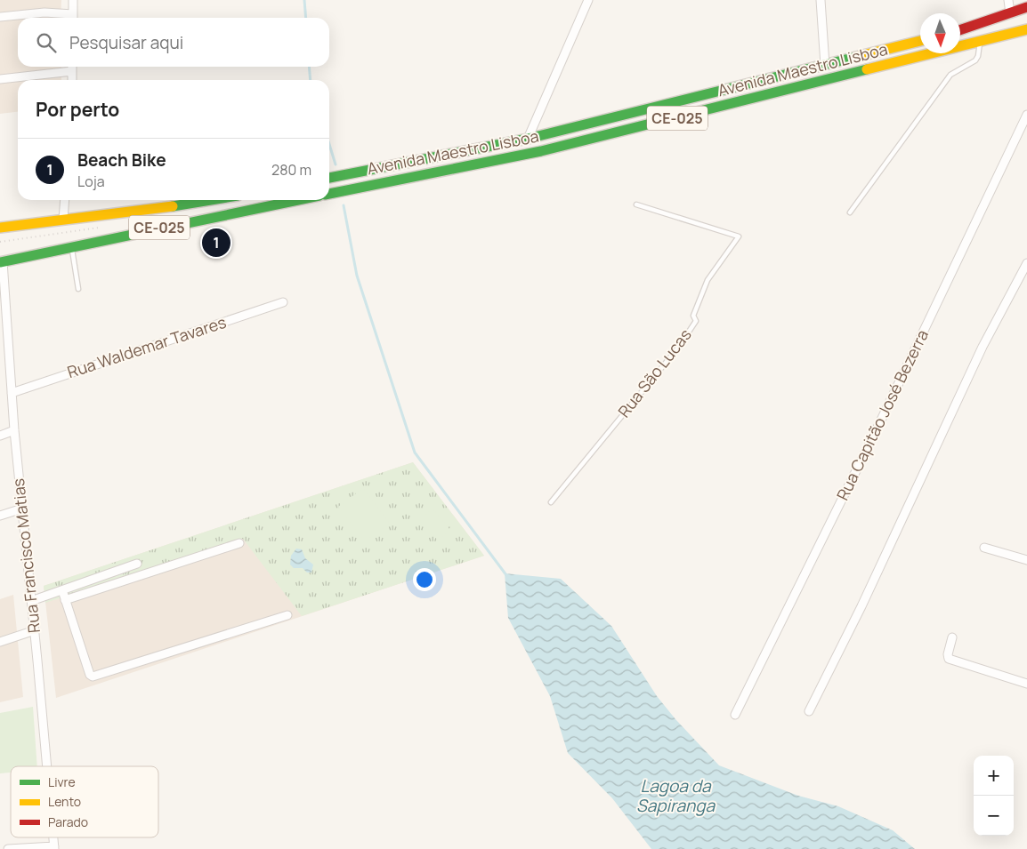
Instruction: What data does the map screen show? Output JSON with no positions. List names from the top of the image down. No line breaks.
{"streets":{"highway":["Avenida Maestro Lisboa","CE-025"],"street":["Rua Waldemar Tavares","Rua Capitão José Bezerra","Rua Francisco Matias"],"lane":["Rua São Lucas"]},"crossings":[["CE-025","Rua Francisco Matias"],["Rua Waldemar Tavares","Rua Francisco Matias"]],"water":["Lagoa da Sapiranga"],"legend":["Livre","Lento","Parado"],"north":"bottom","page":{"search":"Pesquisar aqui","heading":"Por perto","list":[{"mark":"1","name":"Beach Bike","note":"Loja","value":"280 m"}],"pins":"1","map_buttons":["+","−"]}}
